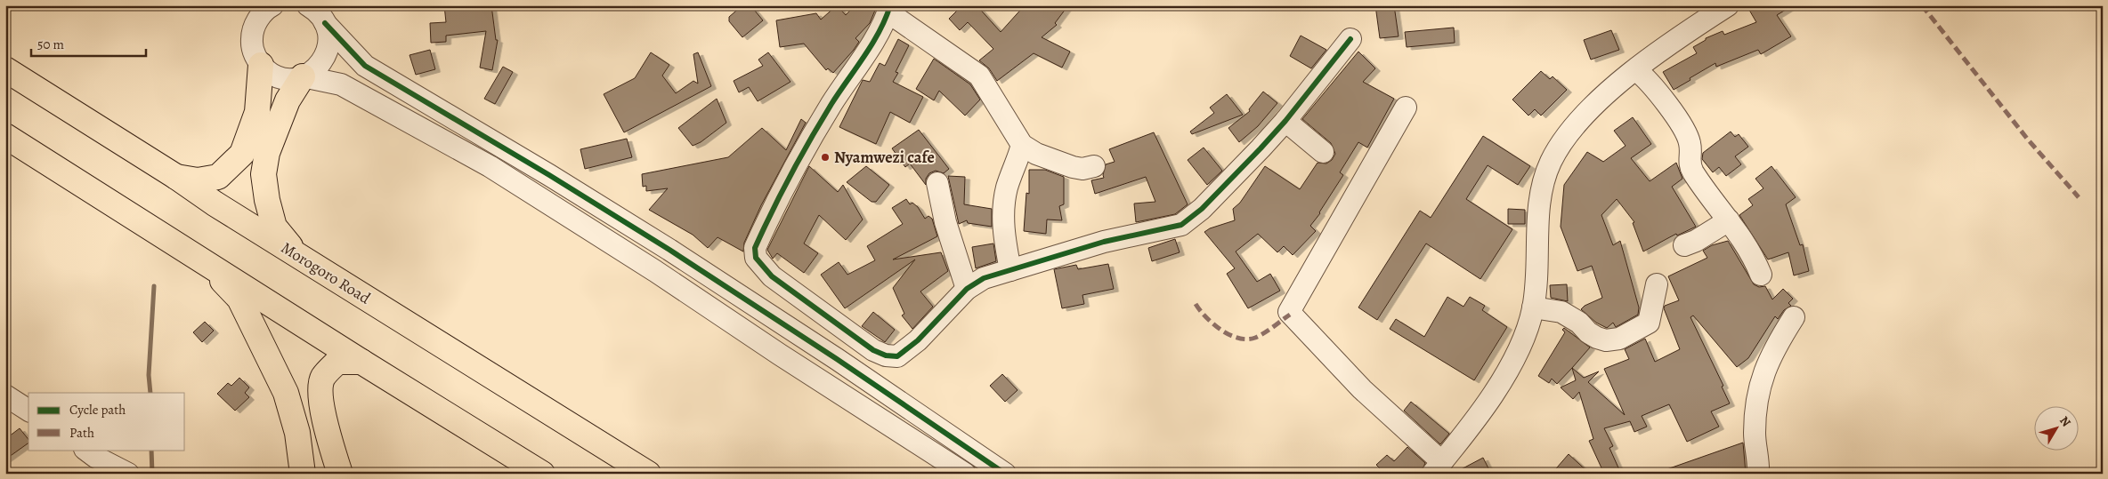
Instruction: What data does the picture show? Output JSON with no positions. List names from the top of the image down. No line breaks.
{"streets":{"highway":["Morogoro Road"]},"places":["Nyamwezi cafe"],"legend":["Cycle path","Path"],"scale_bar":"50 m","north":"top right"}
